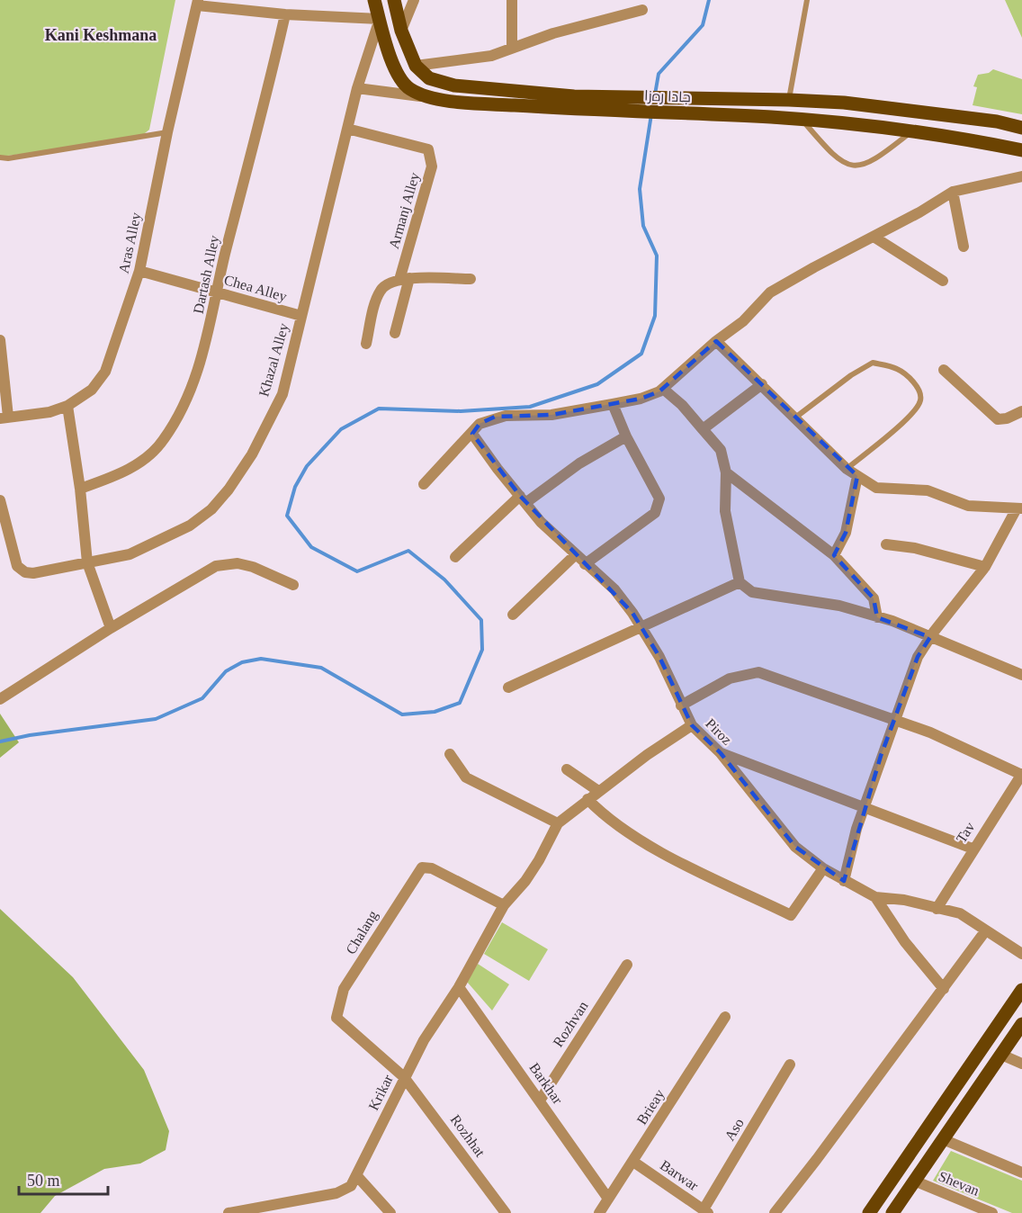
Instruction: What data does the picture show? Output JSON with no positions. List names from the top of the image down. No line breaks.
{"streets":{"main road":["جادا ره‌زا"],"street":["Armanj Alley","Aras Alley","Dartash Alley","Chea Alley","Khazal Alley","Piroz","Tav","Chalang","Rozhvan","Barkhar","Krikar","Brieay","Aso","Rozhhat","Barwar","Shevan"]},"crossings":[["جادا ره‌زا","Khazal Alley"],["Armanj Alley","Khazal Alley"],["Aras Alley","Chea Alley"],["Dartash Alley","Chea Alley"],["Chea Alley","Khazal Alley"],["Piroz","Tav"],["Chalang","Krikar"],["Chalang","Rozhhat"],["Rozhvan","Barkhar"],["Barkhar","Krikar"],["Barkhar","Brieay"],["Krikar","Rozhhat"],["Brieay","Barwar"],["Aso","Barwar"]],"districts":["Kani Keshmana"],"scale_bar":"50 m"}
